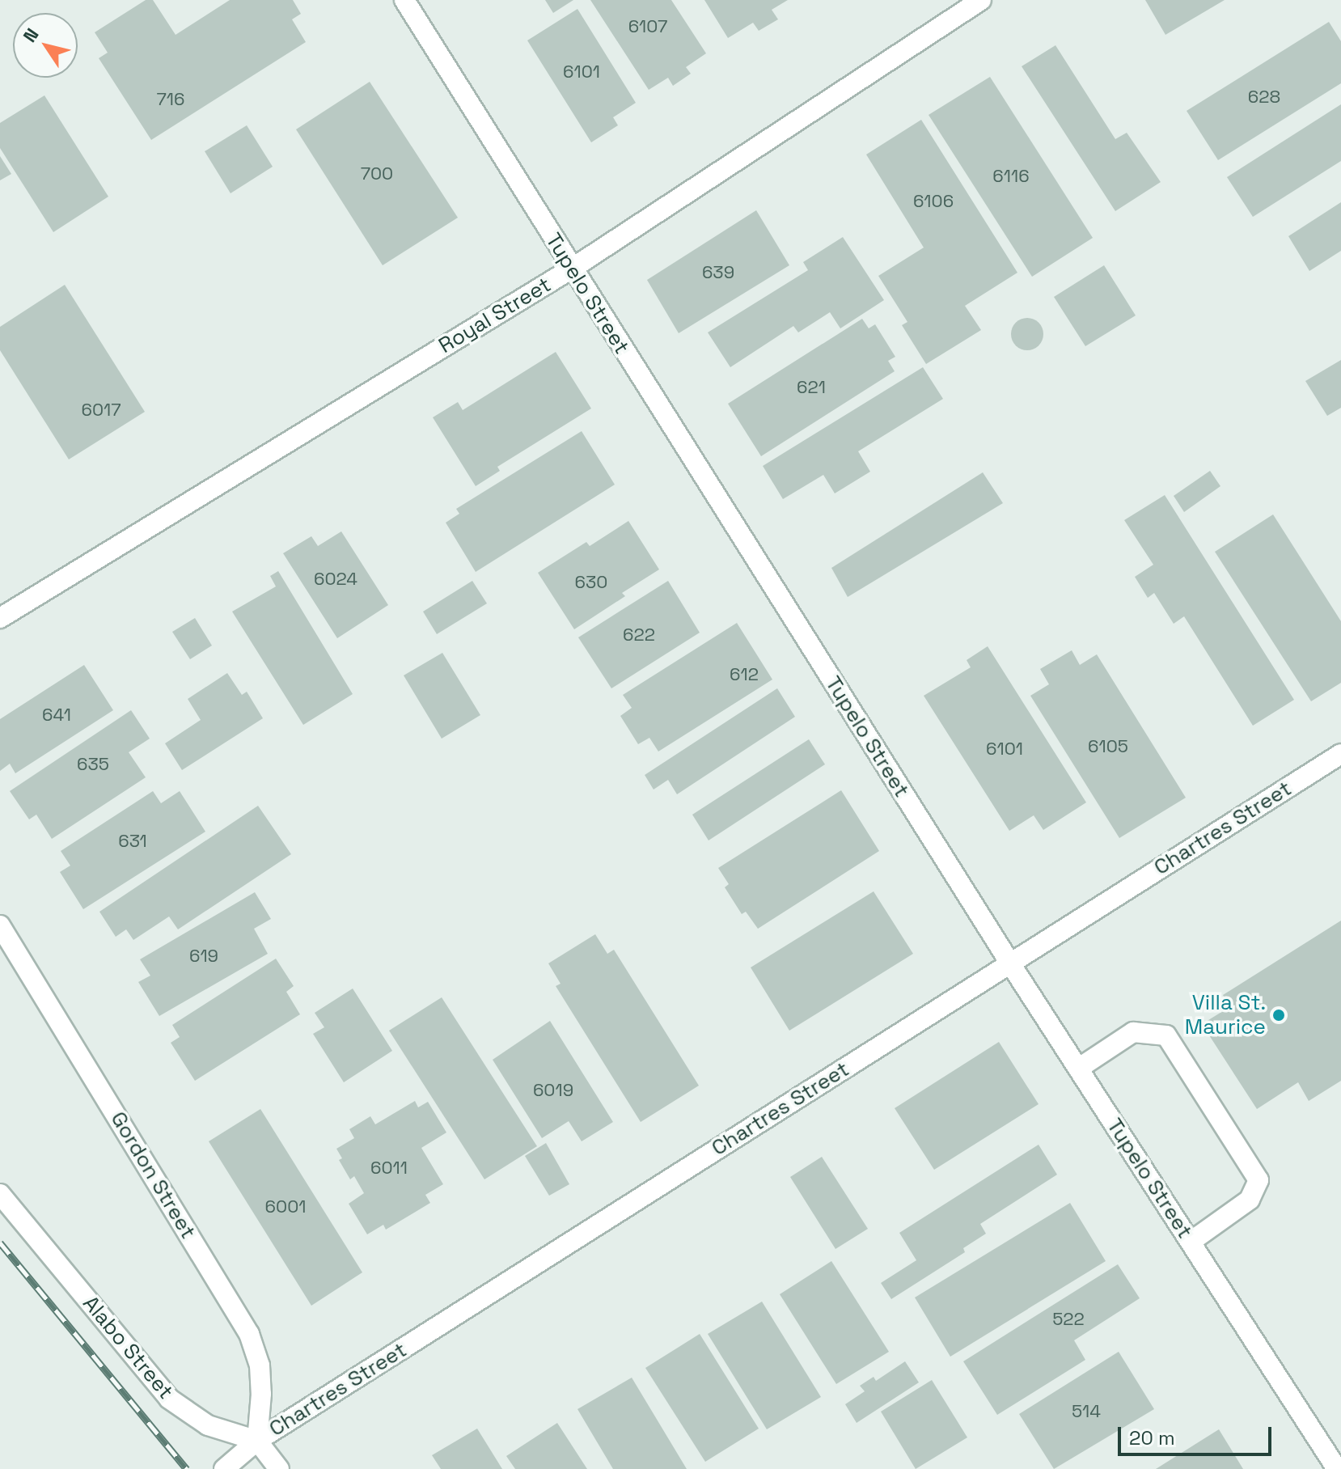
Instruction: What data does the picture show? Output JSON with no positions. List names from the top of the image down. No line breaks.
{"streets":{"street":["Tupelo Street","Royal Street","Chartres Street","Gordon Street","Alabo Street"]},"crossings":[["Tupelo Street","Royal Street"],["Tupelo Street","Chartres Street"],["Chartres Street","Gordon Street"],["Chartres Street","Alabo Street"],["Gordon Street","Alabo Street"]],"places":["Villa St. Maurice"],"house_numbers":["6107","6101","628","716","700","6116","6106","639","621","6017","6024","630","622","612","641","6105","6101","635","631","619","6019","6011","6001","522","514"],"scale_bar":"20 m","north":"top left"}
